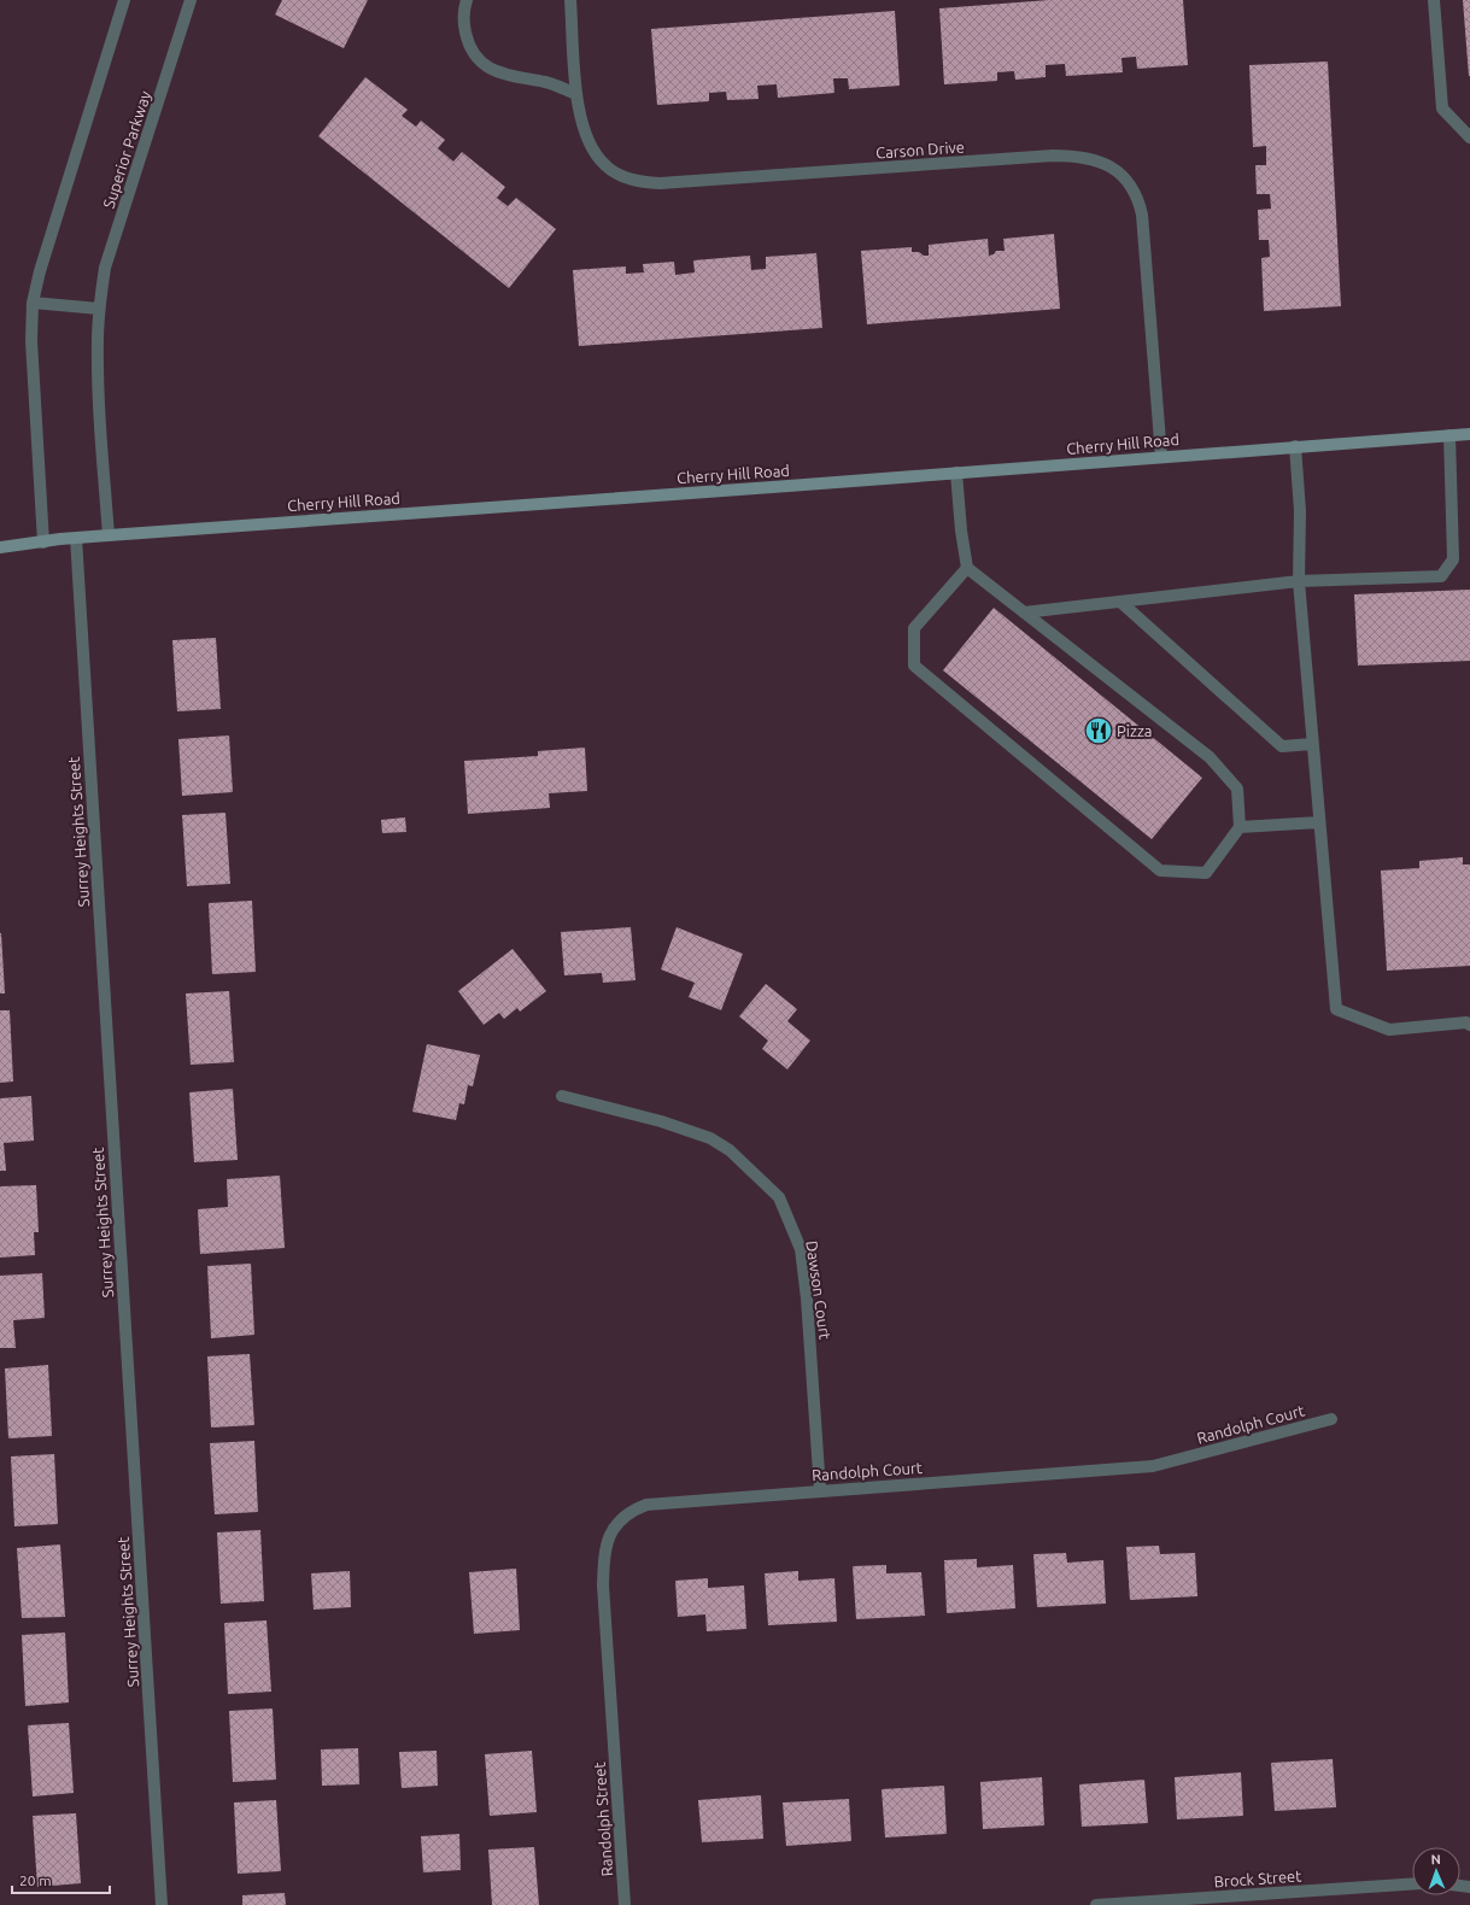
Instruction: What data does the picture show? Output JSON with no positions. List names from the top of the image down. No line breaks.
{"streets":{"main road":["Cherry Hill Road"],"street":["Superior Parkway","Carson Drive","Surrey Heights Street","Dawson Court","Randolph Court","Randolph Street","Brock Street"]},"crossings":[["Superior Parkway","Cherry Hill Road"],["Carson Drive","Cherry Hill Road"],["Cherry Hill Road","Surrey Heights Street"],["Dawson Court","Randolph Court"],["Randolph Court","Randolph Street"]],"places":{"restaurant":["Pizza"]},"scale_bar":"20 m","north":"top"}
